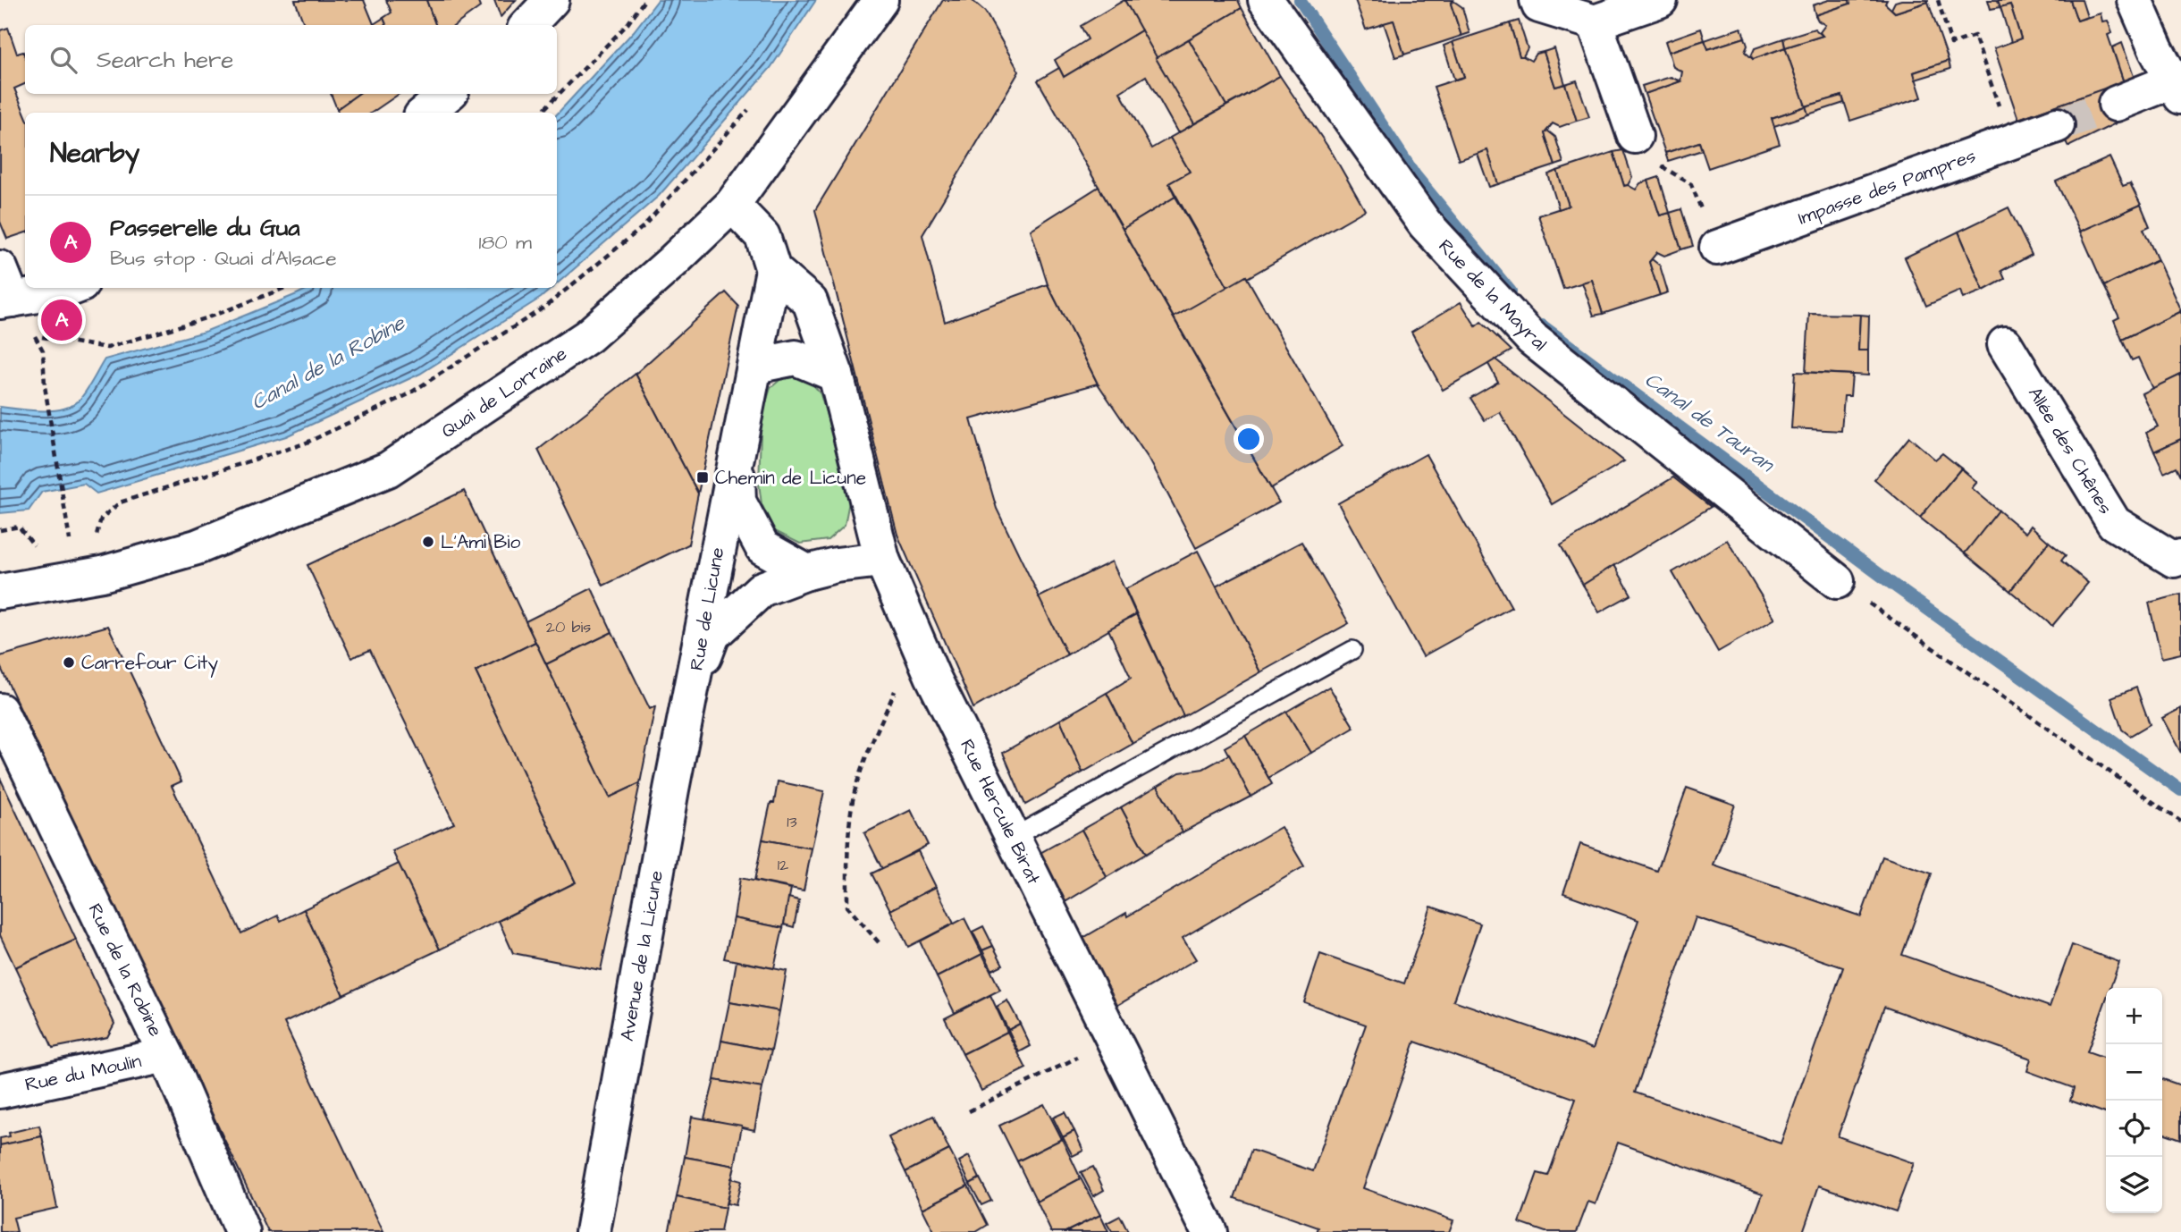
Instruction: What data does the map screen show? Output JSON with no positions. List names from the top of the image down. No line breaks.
{"streets":{"street":["Impasse des Pampres","Rue de la Mayral","Quai de Lorraine","Allée des Chênes","Rue de Licune","Rue Hercule Birat","Avenue de la Licune","Rue de la Robine","Rue du Moulin"]},"crossings":[["Rue de Licune","Rue Hercule Birat"],["Rue de Licune","Avenue de la Licune"],["Rue de la Robine","Rue du Moulin"]],"water":["Canal de la Robine","Canal de Tauran"],"places":{"transit":["Chemin de Licune"],"other":["L'Ami Bio","Carrefour City"]},"house_numbers":["20 bis","13","12"],"page":{"search":"Search here","heading":"Nearby","list":[{"mark":"A","name":"Passerelle du Gua","note":"Bus stop · Quai d'Alsace","value":"180 m"}],"pins":"A","map_buttons":["+","−"]}}
